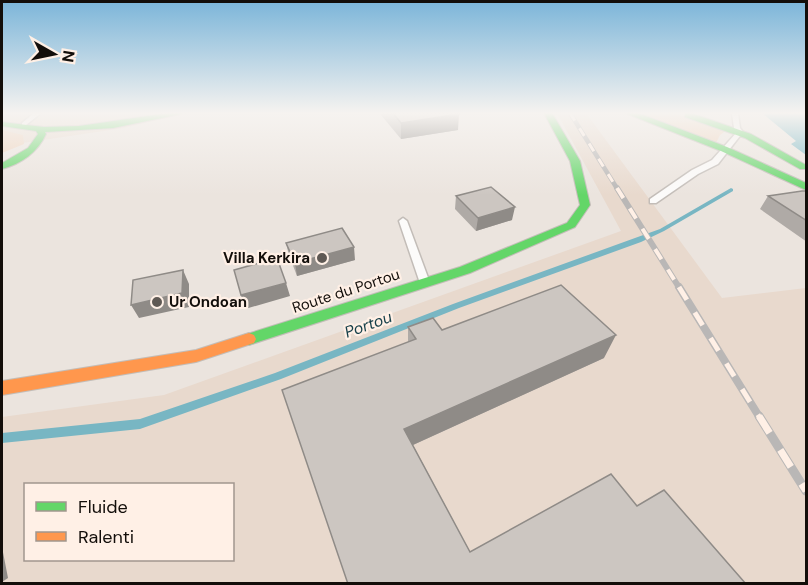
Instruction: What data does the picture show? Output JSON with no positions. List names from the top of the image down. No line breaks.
{"streets":{"main road":["Route du Portou"]},"water":["Portou"],"places":["Villa Kerkira","Ur Ondoan"],"legend":["Fluide","Ralenti"],"north":"right"}
